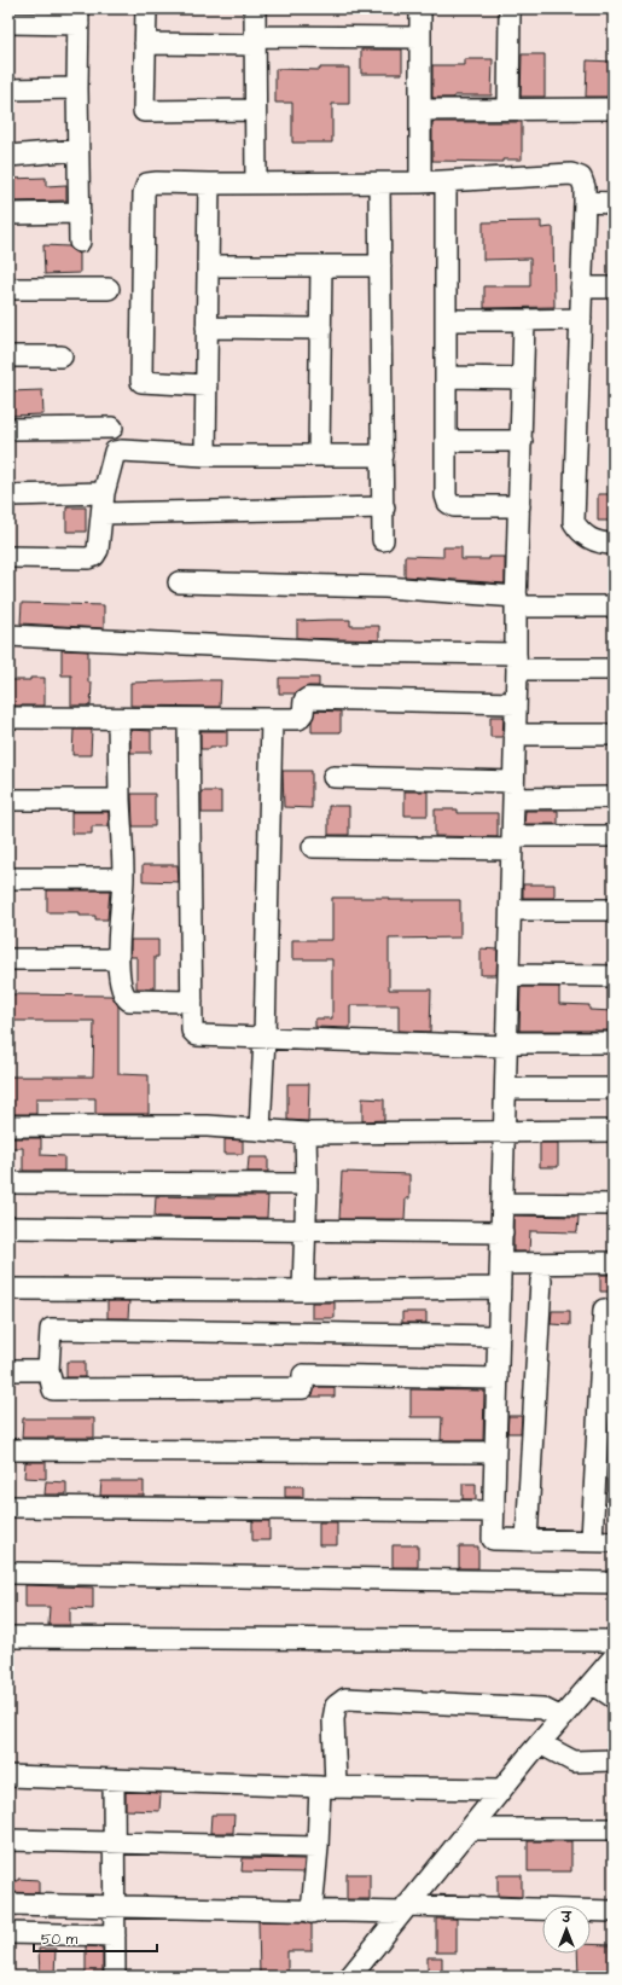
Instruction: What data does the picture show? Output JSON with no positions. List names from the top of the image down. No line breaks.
{"scale_bar":"50 m","north":"top"}
